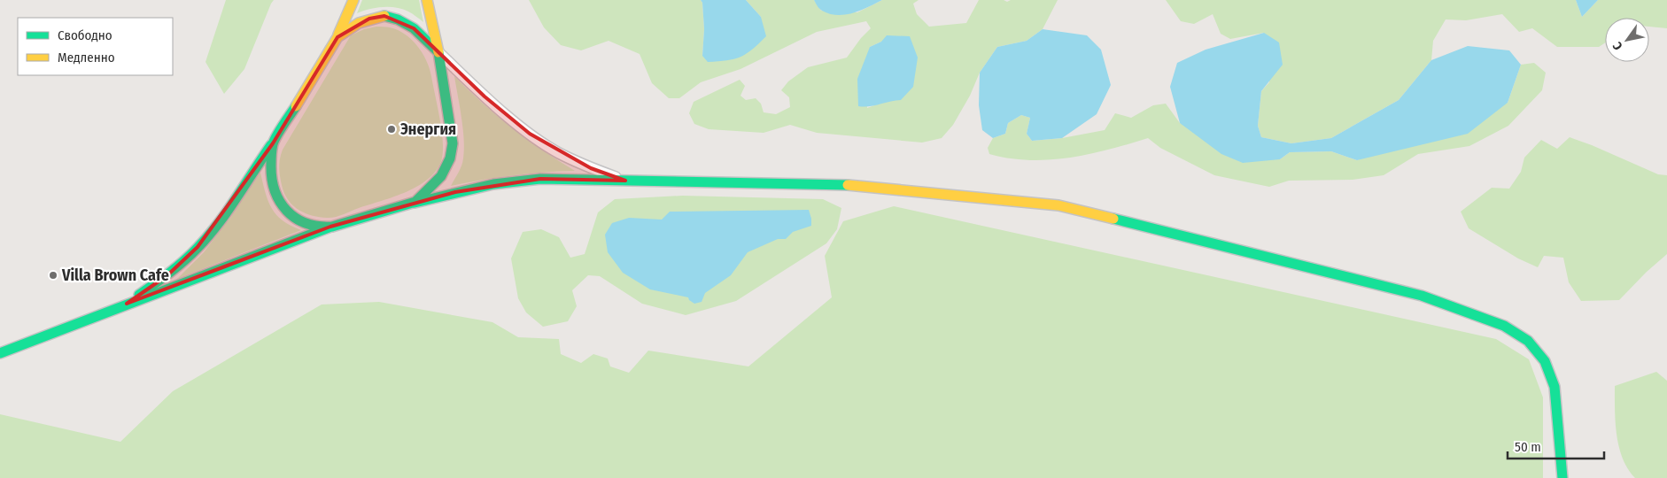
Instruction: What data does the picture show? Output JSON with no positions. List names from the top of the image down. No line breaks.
{"places":["Энергия","Villa Brown Cafe"],"legend":["Свободно","Медленно"],"scale_bar":"50 m","north":"bottom left"}
